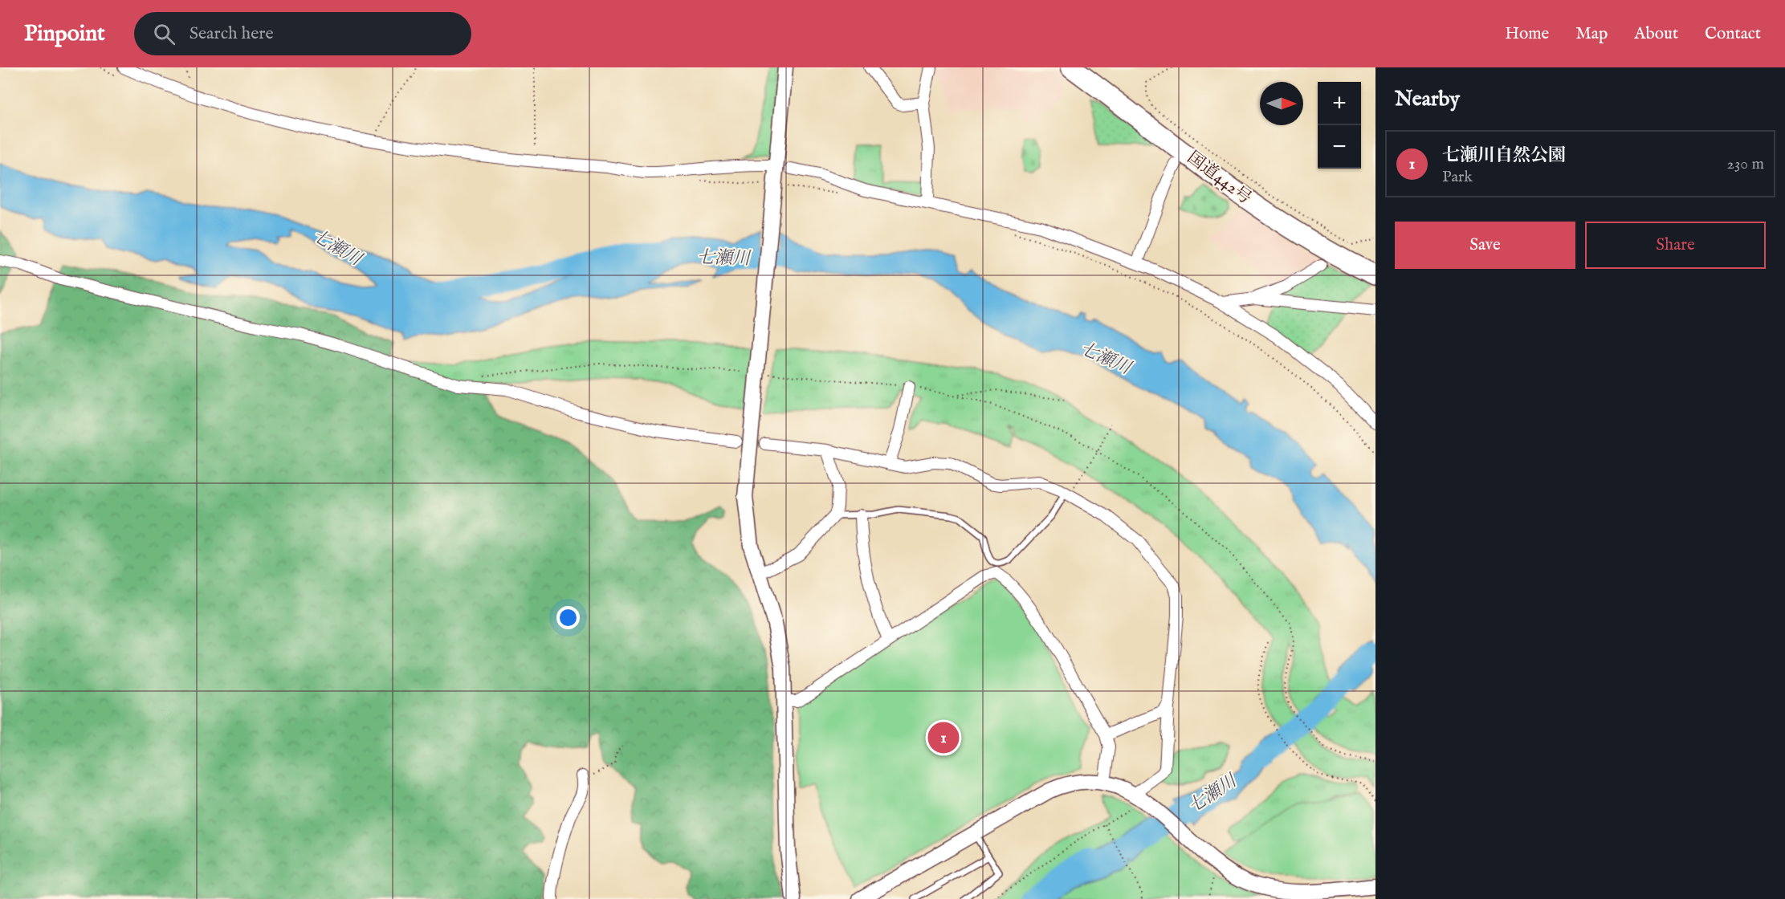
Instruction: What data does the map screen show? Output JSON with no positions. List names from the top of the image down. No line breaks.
{"streets":{"highway":["国道442号"]},"water":["七瀬川"],"north":"right","page":{"header":"Pinpoint","search":"Search here","nav":["Home","Map","About","Contact"],"heading":"Nearby","map_buttons":["+","−"],"list":[{"mark":"1","name":"七瀬川自然公園","note":"Park","value":"230 m"}],"buttons":["Save","Share"],"pins":"1"}}
